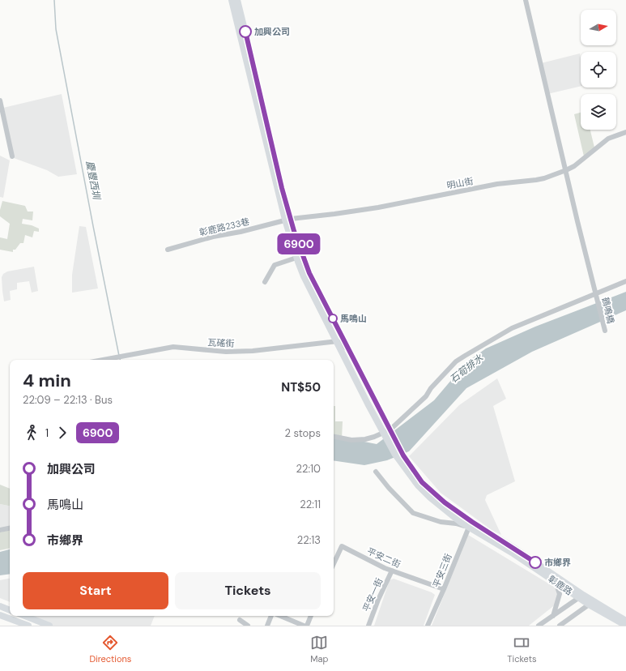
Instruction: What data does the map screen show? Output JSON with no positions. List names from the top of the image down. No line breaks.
{"streets":{"main road":["彰鹿路"],"street":["明山街","彰鹿路233巷","鶴鳴橋","瓦磘街","平安二街","平安三街","平安一街"]},"crossings":[["明山街","彰鹿路233巷"],["明山街","鶴鳴橋"],["明山街","彰鹿路"],["彰鹿路233巷","彰鹿路"],["瓦磘街","彰鹿路"],["平安二街","平安三街"],["平安二街","平安一街"],["平安三街","彰鹿路"]],"water":["慶豐西圳","石筍排水"],"places":["加興公司","馬鳴山","市鄉界"],"lines":["bus line 6900"],"north":"right","page":{"on_map":"6900","heading":["4 min","22:09 – 22:13 · Bus","NT$50"],"legs":["1","6900","2 stops"],"list":[{"name":"加興公司","value":"22:10"},{"name":"馬鳴山","value":"22:11"},{"name":"市鄉界","value":"22:13"}],"buttons":["Start","Tickets"],"tabs":["Directions","Map","Tickets"]}}
